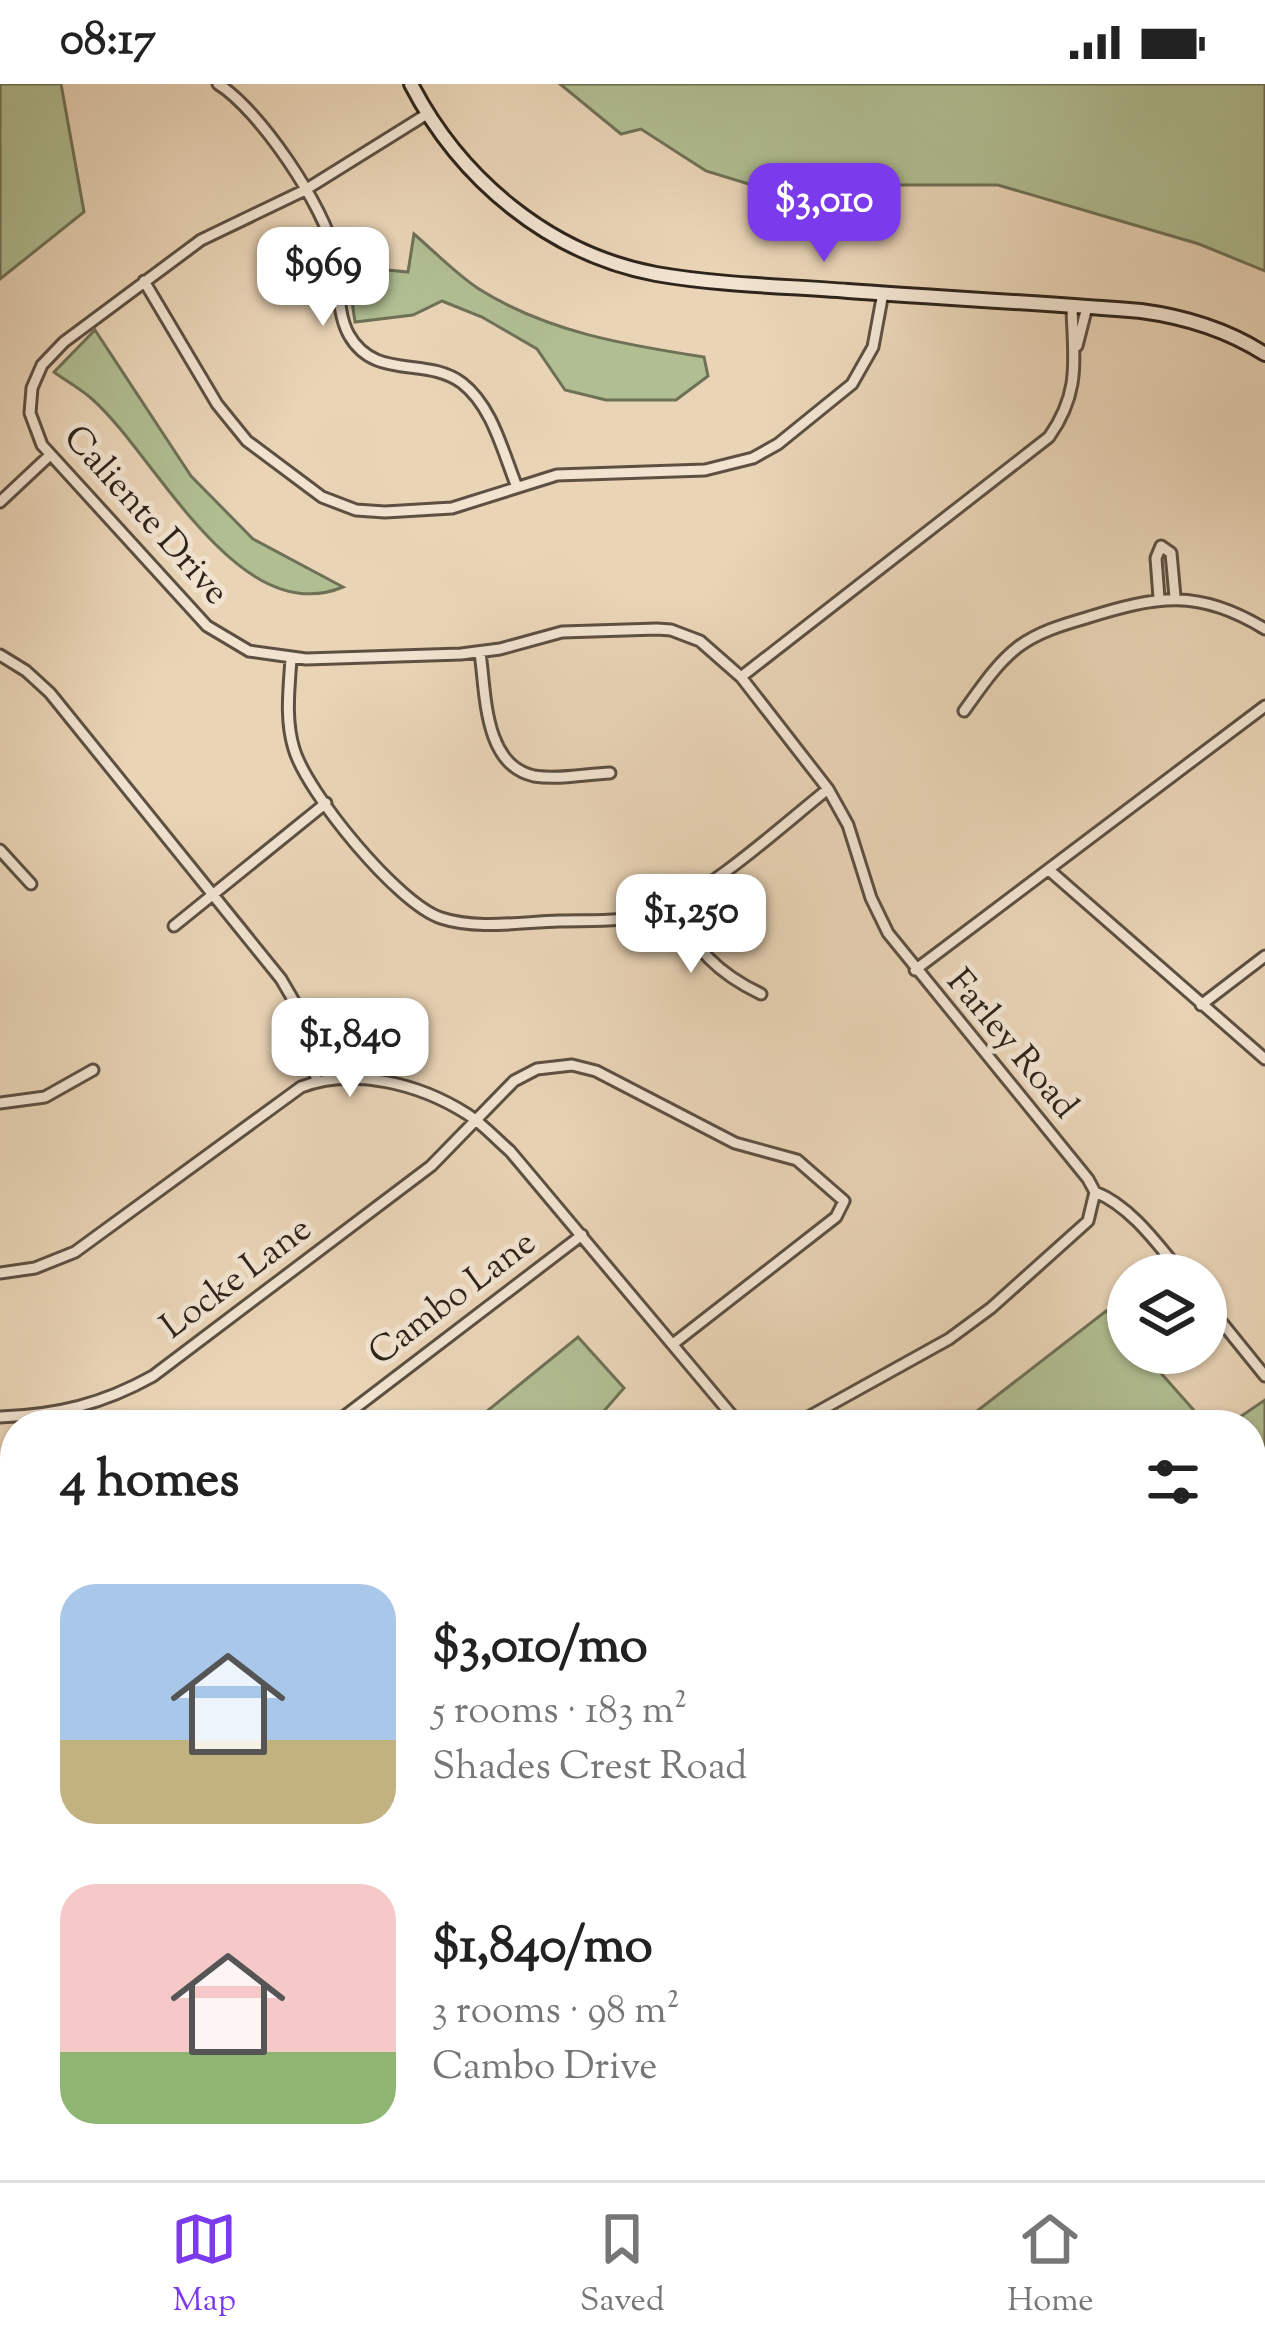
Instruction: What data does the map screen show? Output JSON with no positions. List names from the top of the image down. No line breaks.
{"streets":{"street":["Caliente Drive","Farley Road","Locke Lane","Cambo Lane"]},"crossings":[["Caliente Drive","Farley Road"],["Locke Lane","Cambo Lane"]],"page":{"status":"08:17","price":["$3,010","$969","$1,250","$1,840"],"heading":"4 homes","list":[{"name":"$3,010/mo","note":"5 rooms · 183 m² · Shades Crest Road"},{"name":"$1,840/mo","note":"3 rooms · 98 m² · Cambo Drive"}],"tabs":["Map","Saved","Home"]}}
